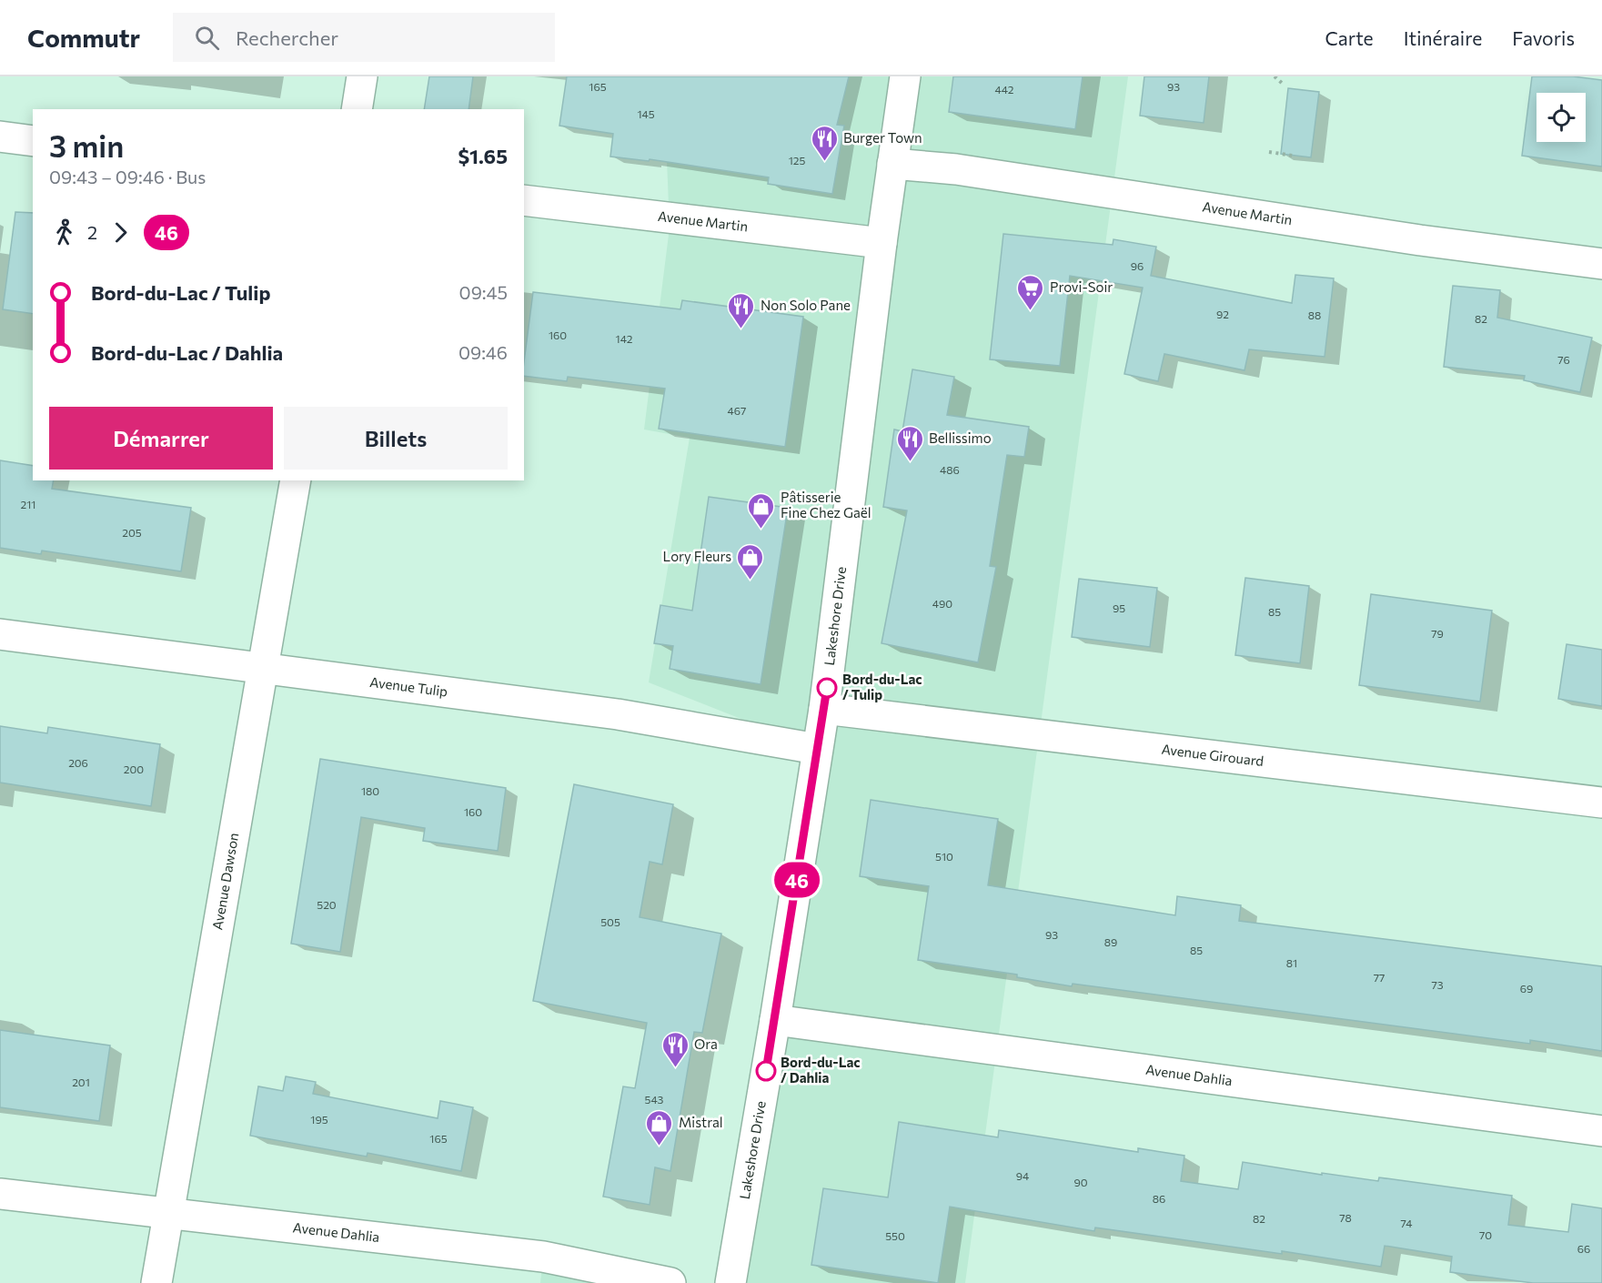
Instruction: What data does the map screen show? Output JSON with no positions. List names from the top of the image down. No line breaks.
{"streets":{"street":["Avenue Martin","Lakeshore Drive","Avenue Tulip","Avenue Girouard","Avenue Dawson","Avenue Dahlia"]},"crossings":[["Avenue Martin","Lakeshore Drive"],["Lakeshore Drive","Avenue Tulip"],["Lakeshore Drive","Avenue Girouard"],["Lakeshore Drive","Avenue Dahlia"],["Avenue Tulip","Avenue Dawson"],["Avenue Dawson","Avenue Dahlia"]],"places":{"restaurant":["Burger Town","Non Solo Pane","Bellissimo","Ora"],"supermarket":["Provi-Soir"],"shop":["Pâtisserie Fine Chez Gaël","Lory Fleurs","Mistral"],"other":["Bord-du-Lac / Tulip","Bord-du-Lac / Dahlia"]},"lines":["bus line 46"],"house_numbers":["165","93","442","145","125","96","92","88","82","160","142","76","467","486","211","205","490","95","85","79","206","200","180","160","510","520","505","93","89","85","81","77","73","69","201","543","195","165","94","90","86","78","82","74","70","550","66"],"page":{"header":"Commutr","search":"Rechercher","nav":["Carte","Itinéraire","Favoris"],"on_map":"46","heading":["3 min","09:43 – 09:46 · Bus","$1.65"],"legs":["2","46"],"list":[{"name":"Bord-du-Lac / Tulip","value":"09:45"},{"name":"Bord-du-Lac / Dahlia","value":"09:46"}],"buttons":["Démarrer","Billets"]}}
